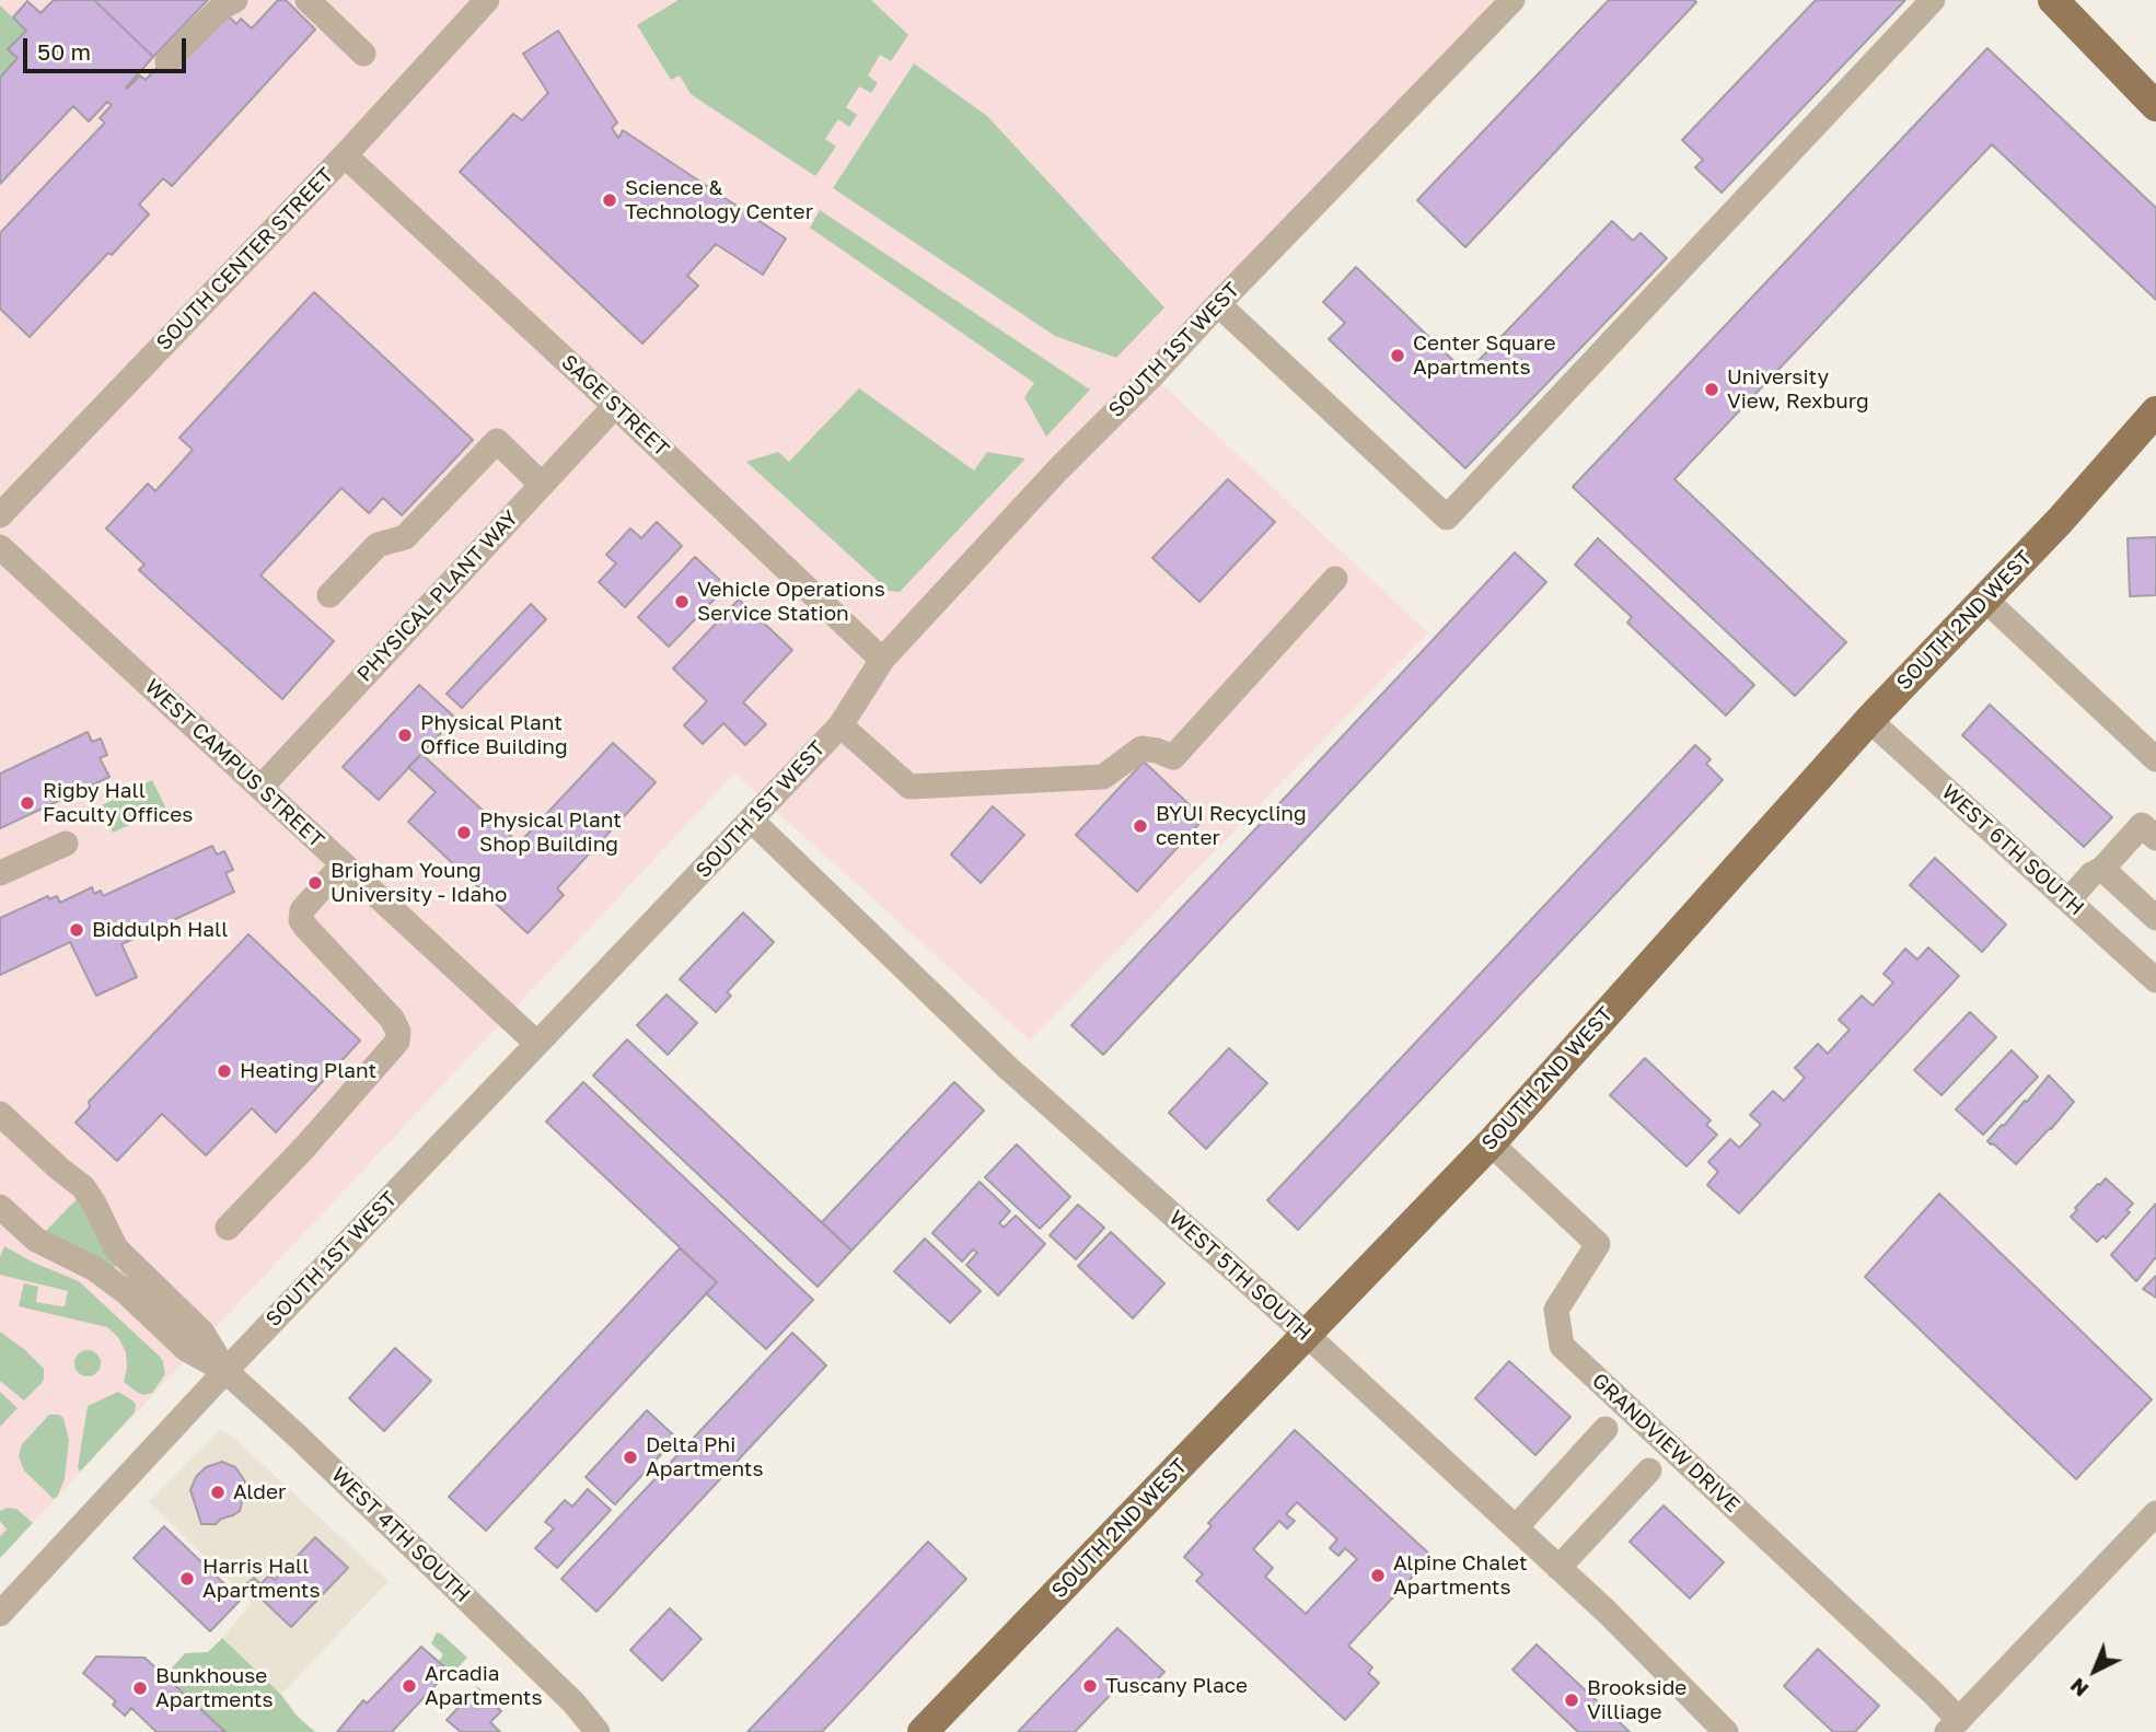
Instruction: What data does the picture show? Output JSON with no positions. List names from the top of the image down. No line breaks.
{"streets":{"main road":["SOUTH 2ND WEST"],"street":["SOUTH CENTER STREET","SOUTH 1ST WEST","SAGE STREET","PHYSICAL PLANT WAY","WEST CAMPUS STREET","WEST 6TH SOUTH","WEST 5TH SOUTH","GRANDVIEW DRIVE","WEST 4TH SOUTH"]},"crossings":[["SOUTH CENTER STREET","SAGE STREET"],["SOUTH 1ST WEST","SAGE STREET"],["SOUTH 1ST WEST","WEST CAMPUS STREET"],["SOUTH 1ST WEST","WEST 5TH SOUTH"],["SOUTH 1ST WEST","WEST 4TH SOUTH"],["SAGE STREET","PHYSICAL PLANT WAY"],["PHYSICAL PLANT WAY","WEST CAMPUS STREET"],["SOUTH 2ND WEST","WEST 6TH SOUTH"],["SOUTH 2ND WEST","WEST 5TH SOUTH"],["SOUTH 2ND WEST","GRANDVIEW DRIVE"]],"places":["Science & Technology Center","Center Square Apartments","University View, Rexburg","Vehicle Operations Service Station","Physical Plant Office Building","Rigby Hall Faculty Offices","BYUI Recycling center","Physical Plant Shop Building","Brigham Young University - Idaho","Biddulph Hall","Heating Plant","Delta Phi Apartments","Alder","Alpine Chalet Apartments","Harris Hall Apartments","Arcadia Apartments","Tuscany Place","Bunkhouse Apartments","Brookside Villiage"],"scale_bar":"50 m","north":"bottom left"}
